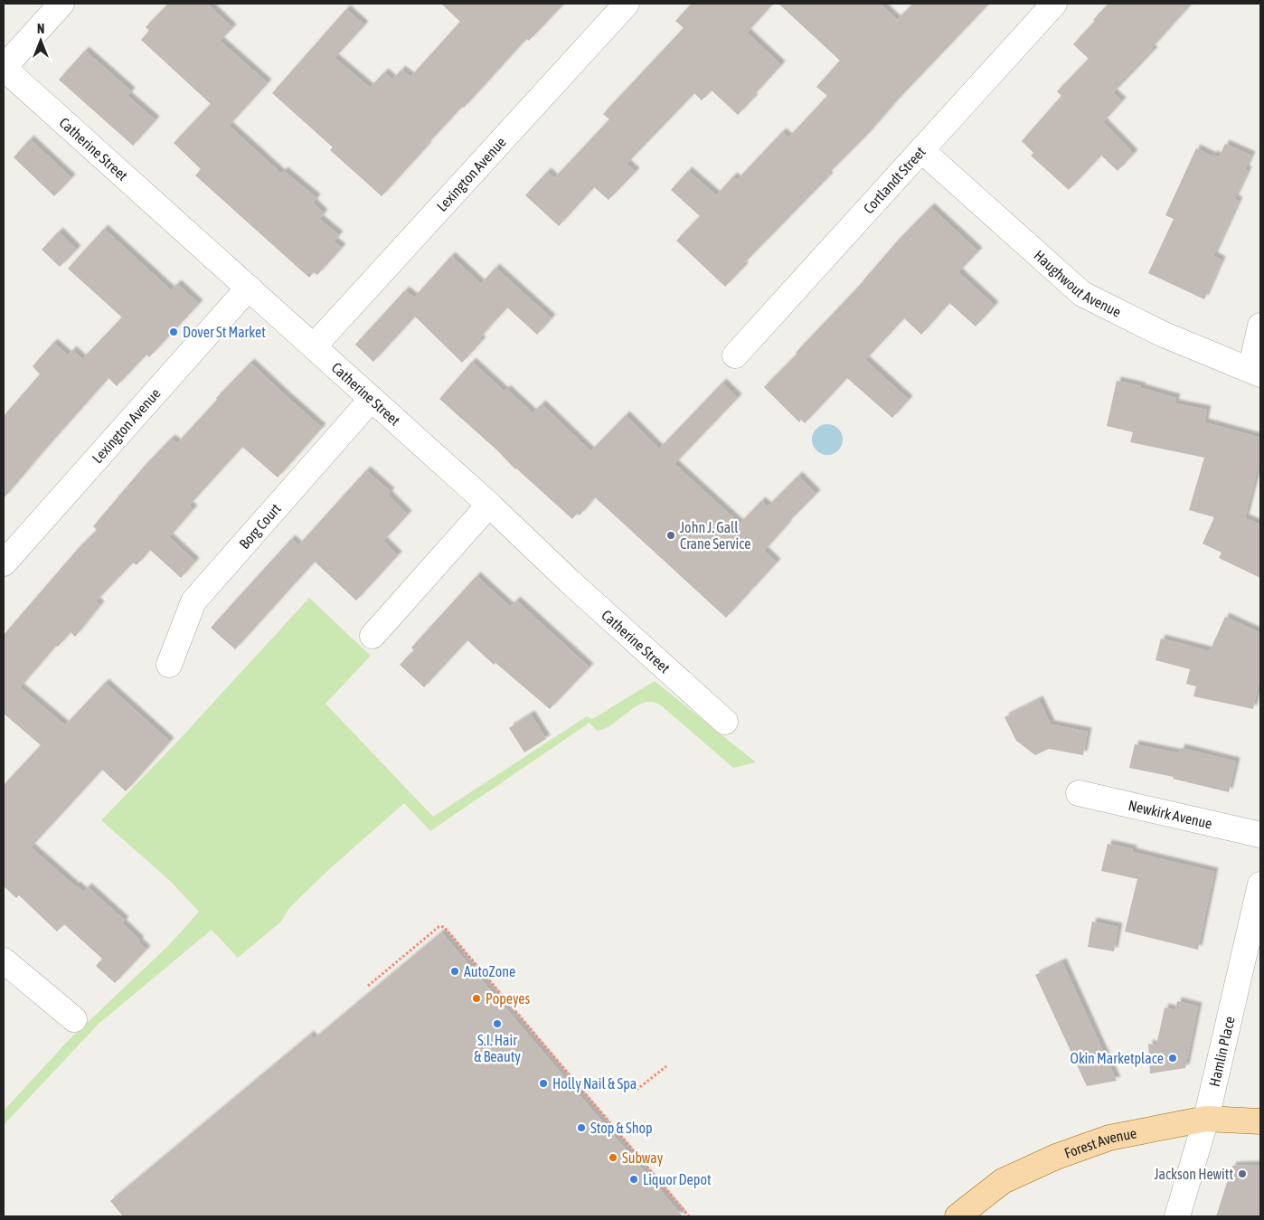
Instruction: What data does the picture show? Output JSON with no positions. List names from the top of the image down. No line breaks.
{"streets":{"main road":["Forest Avenue"],"street":["Catherine Street","Lexington Avenue","Cortlandt Street","Haughwout Avenue","Borg Court","Newkirk Avenue","Hamlin Place"]},"crossings":[["Catherine Street","Lexington Avenue"],["Catherine Street","Borg Court"],["Cortlandt Street","Haughwout Avenue"],["Hamlin Place","Forest Avenue"]],"places":["Dover St Market","John J. Gall Crane Service","AutoZone","Popeyes","S.I. Hair & Beauty","Okin Marketplace","Holly Nail & Spa","Stop & Shop","Subway","Jackson Hewitt","Liquor Depot"],"north":"top"}
